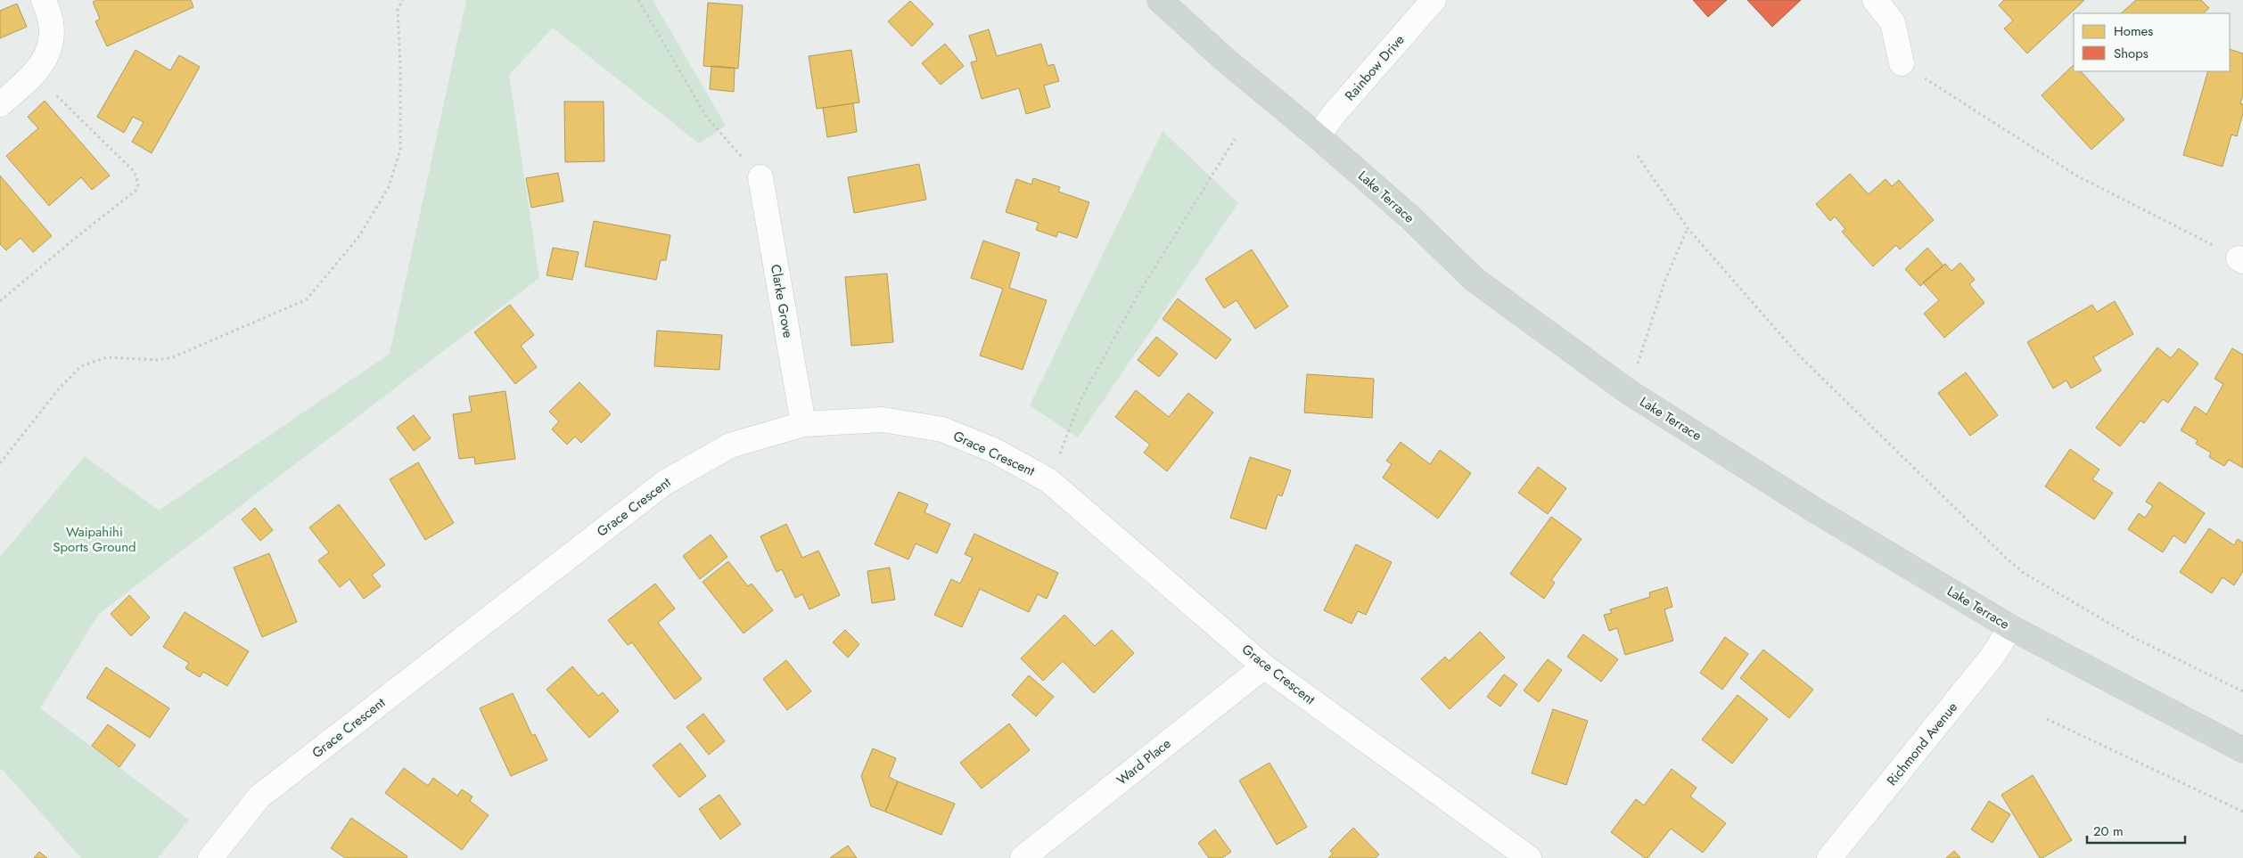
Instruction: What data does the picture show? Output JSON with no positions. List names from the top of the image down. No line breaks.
{"streets":{"main road":["Lake Terrace"],"street":["Rainbow Drive","Clarke Grove","Grace Crescent","Richmond Avenue","Ward Place"]},"crossings":[["Rainbow Drive","Lake Terrace"],["Lake Terrace","Richmond Avenue"],["Clarke Grove","Grace Crescent"],["Grace Crescent","Ward Place"]],"parks":["Waipahihi Sports Ground"],"legend":["Homes","Shops"],"scale_bar":"20 m"}
